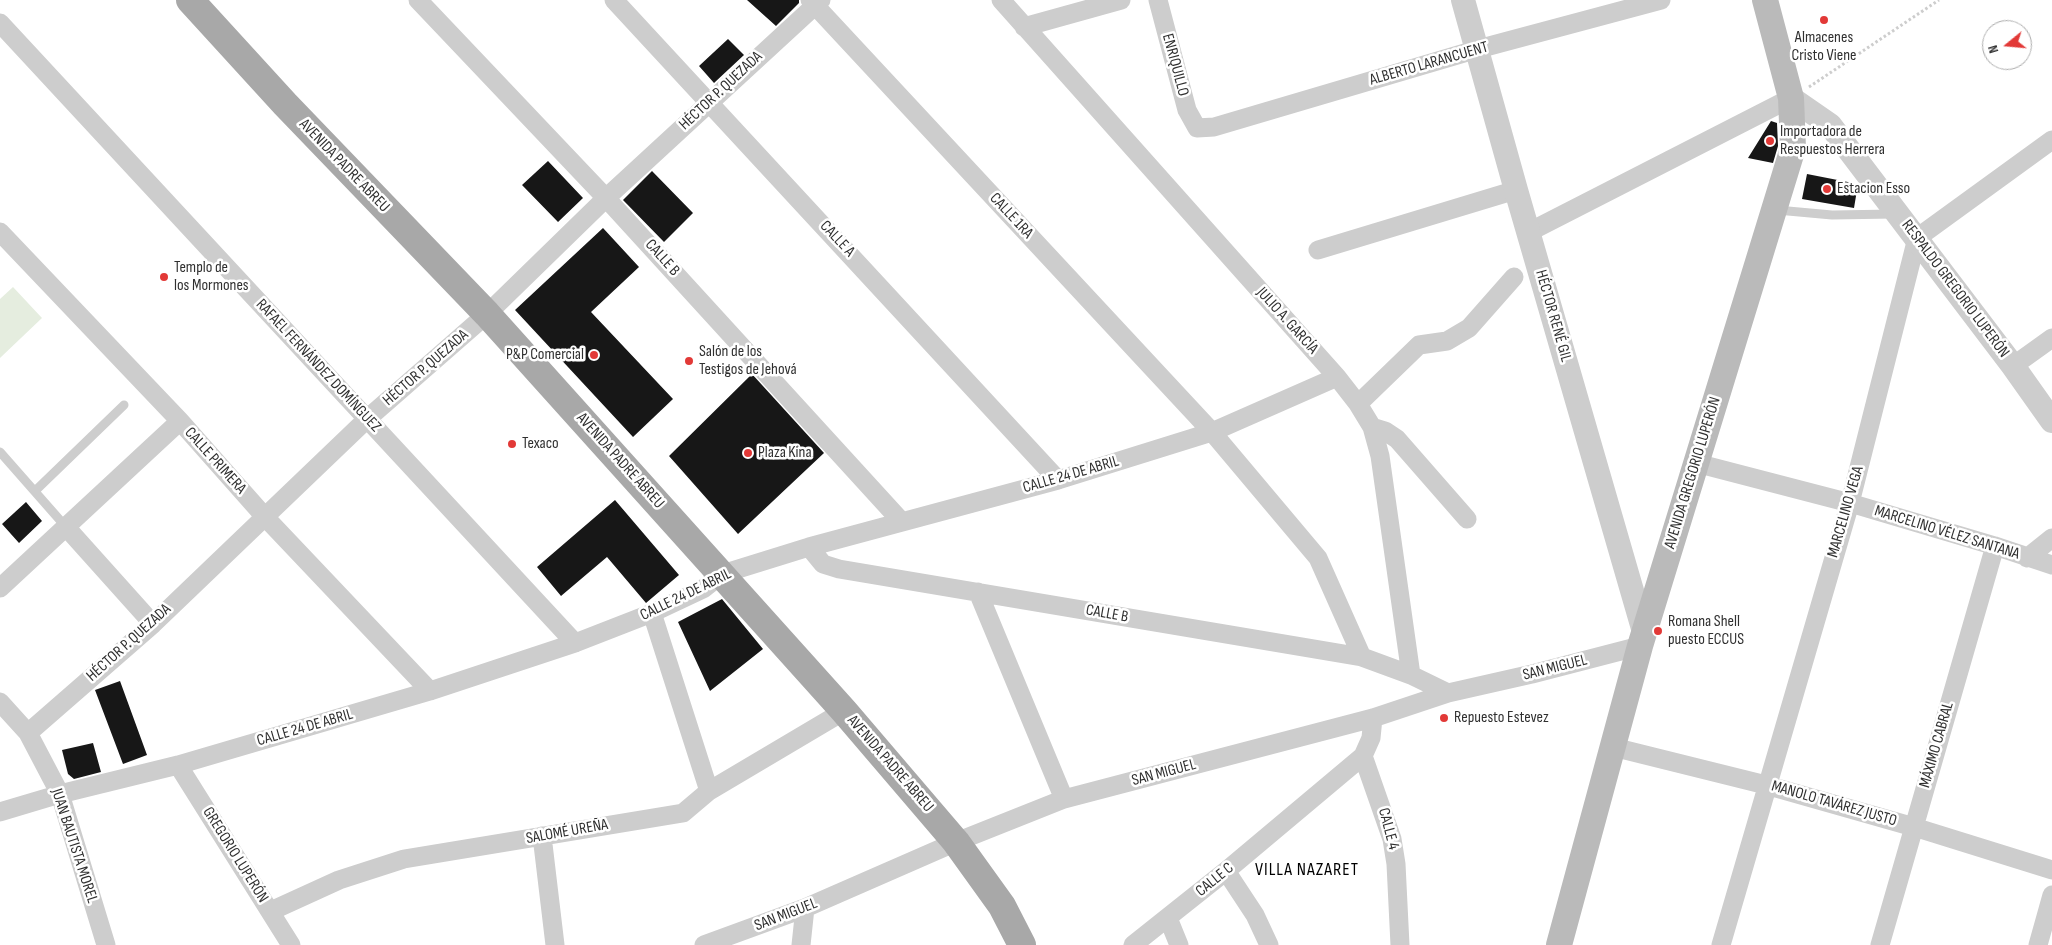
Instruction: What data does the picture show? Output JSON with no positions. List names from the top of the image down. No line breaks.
{"streets":{"main road":["AVENIDA PADRE ABREU","AVENIDA GREGORIO LUPERÓN"],"street":["ALBERTO LARANCUENT","ENRIQUILLO","HÉCTOR P. QUEZADA","CALLE 1RA","CALLE A","CALLE B","RESPALDO GREGORIO LUPERÓN","HÉCTOR RENÉ GIL","JULIO A. GARCÍA","RAFAEL FERNÁNDEZ DOMÍNGUEZ","CALLE PRIMERA","CALLE 24 DE ABRIL","MARCELINO VEGA","MARCELINO VÉLEZ SANTANA","SAN MIGUEL","MÁXIMO CABRAL","MANOLO TAVÁREZ JUSTO","CALLE 4","SALOMÉ UREÑA","JUAN BAUTISTA MOREL","GREGORIO LUPERÓN","CALLE C"]},"crossings":[["ALBERTO LARANCUENT","ENRIQUILLO"],["ALBERTO LARANCUENT","HÉCTOR RENÉ GIL"],["HÉCTOR P. QUEZADA","AVENIDA PADRE ABREU"],["HÉCTOR P. QUEZADA","CALLE 1RA"],["HÉCTOR P. QUEZADA","CALLE A"],["HÉCTOR P. QUEZADA","CALLE B"],["HÉCTOR P. QUEZADA","RAFAEL FERNÁNDEZ DOMÍNGUEZ"],["HÉCTOR P. QUEZADA","CALLE PRIMERA"],["HÉCTOR P. QUEZADA","JUAN BAUTISTA MOREL"],["AVENIDA PADRE ABREU","CALLE 24 DE ABRIL"],["AVENIDA PADRE ABREU","SAN MIGUEL"],["AVENIDA PADRE ABREU","SALOMÉ UREÑA"],["CALLE 1RA","CALLE B"],["CALLE 1RA","CALLE 24 DE ABRIL"],["CALLE A","CALLE 24 DE ABRIL"],["CALLE B","JULIO A. GARCÍA"],["CALLE B","CALLE 24 DE ABRIL"],["RESPALDO GREGORIO LUPERÓN","AVENIDA GREGORIO LUPERÓN"],["RESPALDO GREGORIO LUPERÓN","MARCELINO VEGA"],["HÉCTOR RENÉ GIL","AVENIDA GREGORIO LUPERÓN"],["HÉCTOR RENÉ GIL","SAN MIGUEL"],["JULIO A. GARCÍA","CALLE 24 DE ABRIL"],["RAFAEL FERNÁNDEZ DOMÍNGUEZ","CALLE 24 DE ABRIL"],["CALLE PRIMERA","CALLE 24 DE ABRIL"],["AVENIDA GREGORIO LUPERÓN","MARCELINO VÉLEZ SANTANA"],["AVENIDA GREGORIO LUPERÓN","SAN MIGUEL"],["AVENIDA GREGORIO LUPERÓN","MANOLO TAVÁREZ JUSTO"],["CALLE 24 DE ABRIL","JUAN BAUTISTA MOREL"],["CALLE 24 DE ABRIL","GREGORIO LUPERÓN"],["MARCELINO VEGA","MARCELINO VÉLEZ SANTANA"],["MARCELINO VEGA","MANOLO TAVÁREZ JUSTO"],["MARCELINO VÉLEZ SANTANA","MÁXIMO CABRAL"],["MÁXIMO CABRAL","MANOLO TAVÁREZ JUSTO"],["CALLE 4","CALLE C"],["SALOMÉ UREÑA","GREGORIO LUPERÓN"]],"districts":["VILLA NAZARET"],"places":["Almacenes Cristo Viene","Importadora de Respuestos Herrera","Estacion Esso","Templo de los Mormones","P&P Comercial","Salón de los Testigos de Jehová","Texaco","Plaza Kina","Romana Shell puesto ECCUS","Repuesto Estevez"],"north":"left"}
